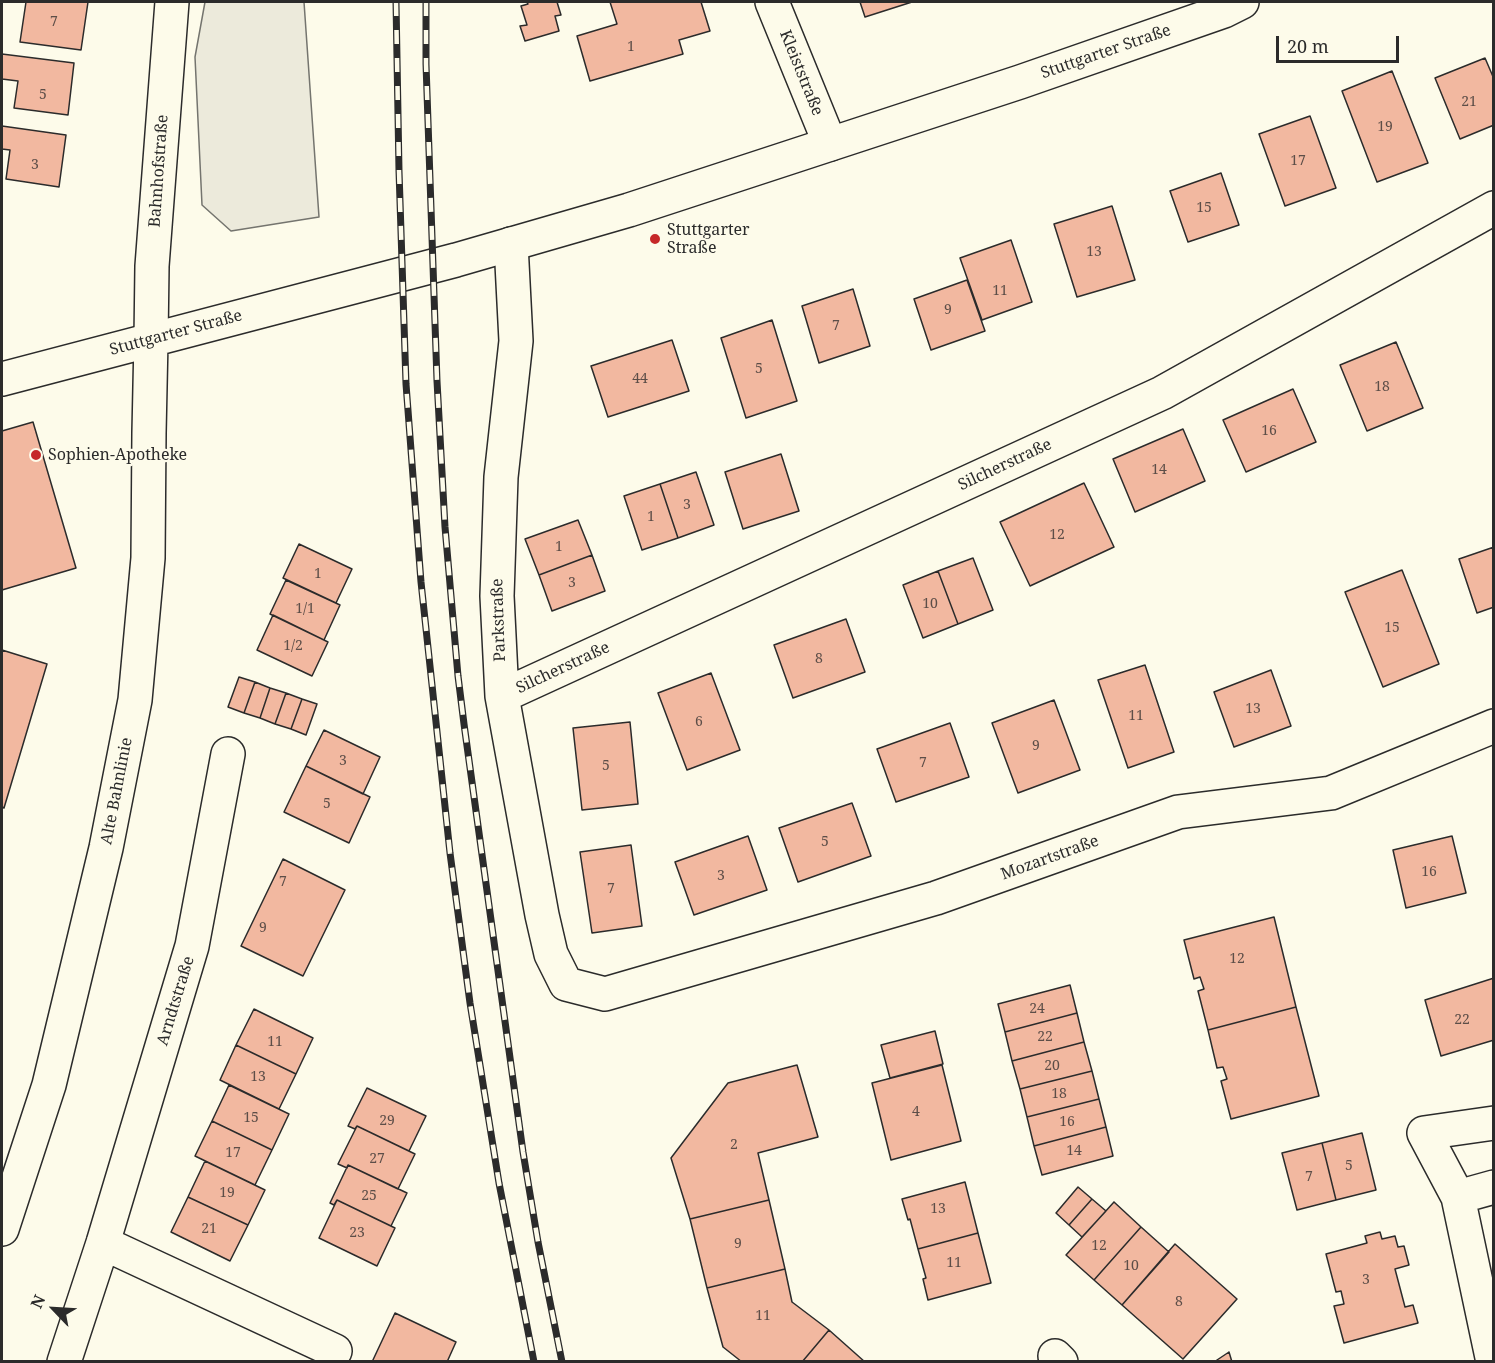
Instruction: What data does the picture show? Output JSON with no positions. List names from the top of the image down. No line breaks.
{"streets":{"street":["Stuttgarter Straße","Kleiststraße","Bahnhofstraße","Silcherstraße","Parkstraße","Alte Bahnlinie","Mozartstraße","Arndtstraße"]},"crossings":[["Stuttgarter Straße","Kleiststraße"],["Stuttgarter Straße","Bahnhofstraße"],["Stuttgarter Straße","Parkstraße"],["Stuttgarter Straße","Alte Bahnlinie"],["Bahnhofstraße","Alte Bahnlinie"],["Silcherstraße","Parkstraße"],["Parkstraße","Mozartstraße"]],"places":["Stuttgarter Straße","Sophien-Apotheke"],"house_numbers":["7","1","5","21","19","17","3","15","13","11","9","7","5","44","18","16","14","3","1","12","1","1","3","10","1/1","15","1/2","8","13","11","6","9","3","7","5","5","5","16","3","7","7","9","12","24","22","22","11","20","13","18","4","15","29","16","2","14","17","27","5","7","19","25","13","21","23","9","12","11","10","3","8","11"],"scale_bar":"20 m","north":"top left"}
